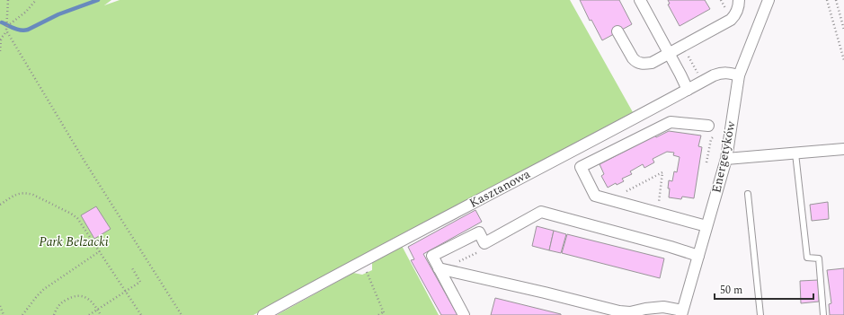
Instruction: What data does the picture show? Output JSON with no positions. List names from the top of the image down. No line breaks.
{"streets":{"street":["Energetyków","Kasztanowa"]},"crossings":[["Energetyków","Kasztanowa"]],"parks":["Park Belzacki"],"scale_bar":"50 m"}
